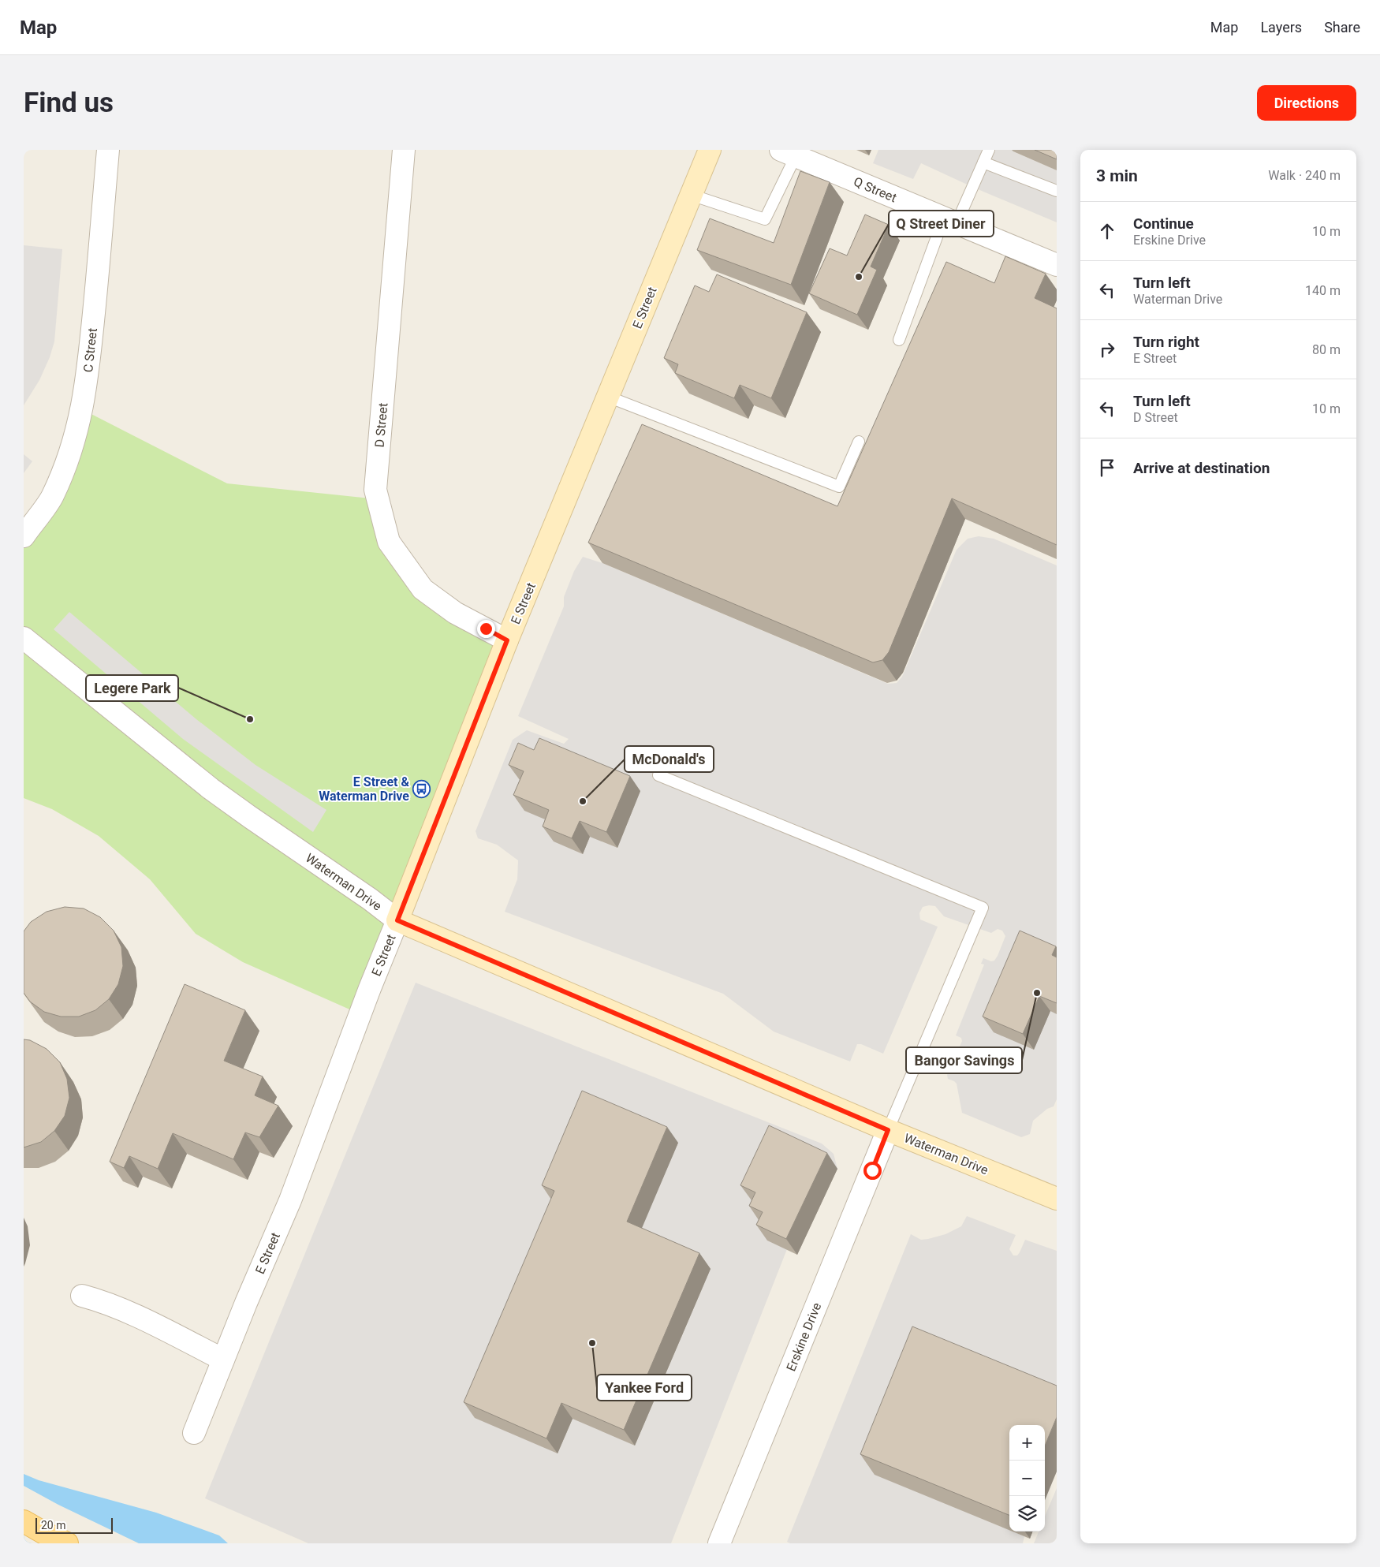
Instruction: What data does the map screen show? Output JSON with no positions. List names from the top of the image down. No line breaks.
{"streets":{"street":["Q Street","E Street","C Street","D Street","Waterman Drive","Erskine Drive"]},"crossings":[["E Street","D Street"],["E Street","Waterman Drive"],["Waterman Drive","Erskine Drive"]],"places":{"other":["Q Street Diner","Legere Park","McDonald's","Bangor Savings","Yankee Ford"],"bus stop":["E Street & Waterman Drive"]},"scale_bar":"20 m","page":{"header":"Map","nav":["Map","Layers","Share"],"buttons":"Directions","title":"Find us","heading":["3 min","Walk · 240 m"],"list":[["Continue","Erskine Drive","10 m"],["Turn left","Waterman Drive","140 m"],["Turn right","E Street","80 m"],["Turn left","D Street","10 m"],"Arrive at destination"],"map_buttons":["+","−"],"scale":"20 m"}}
